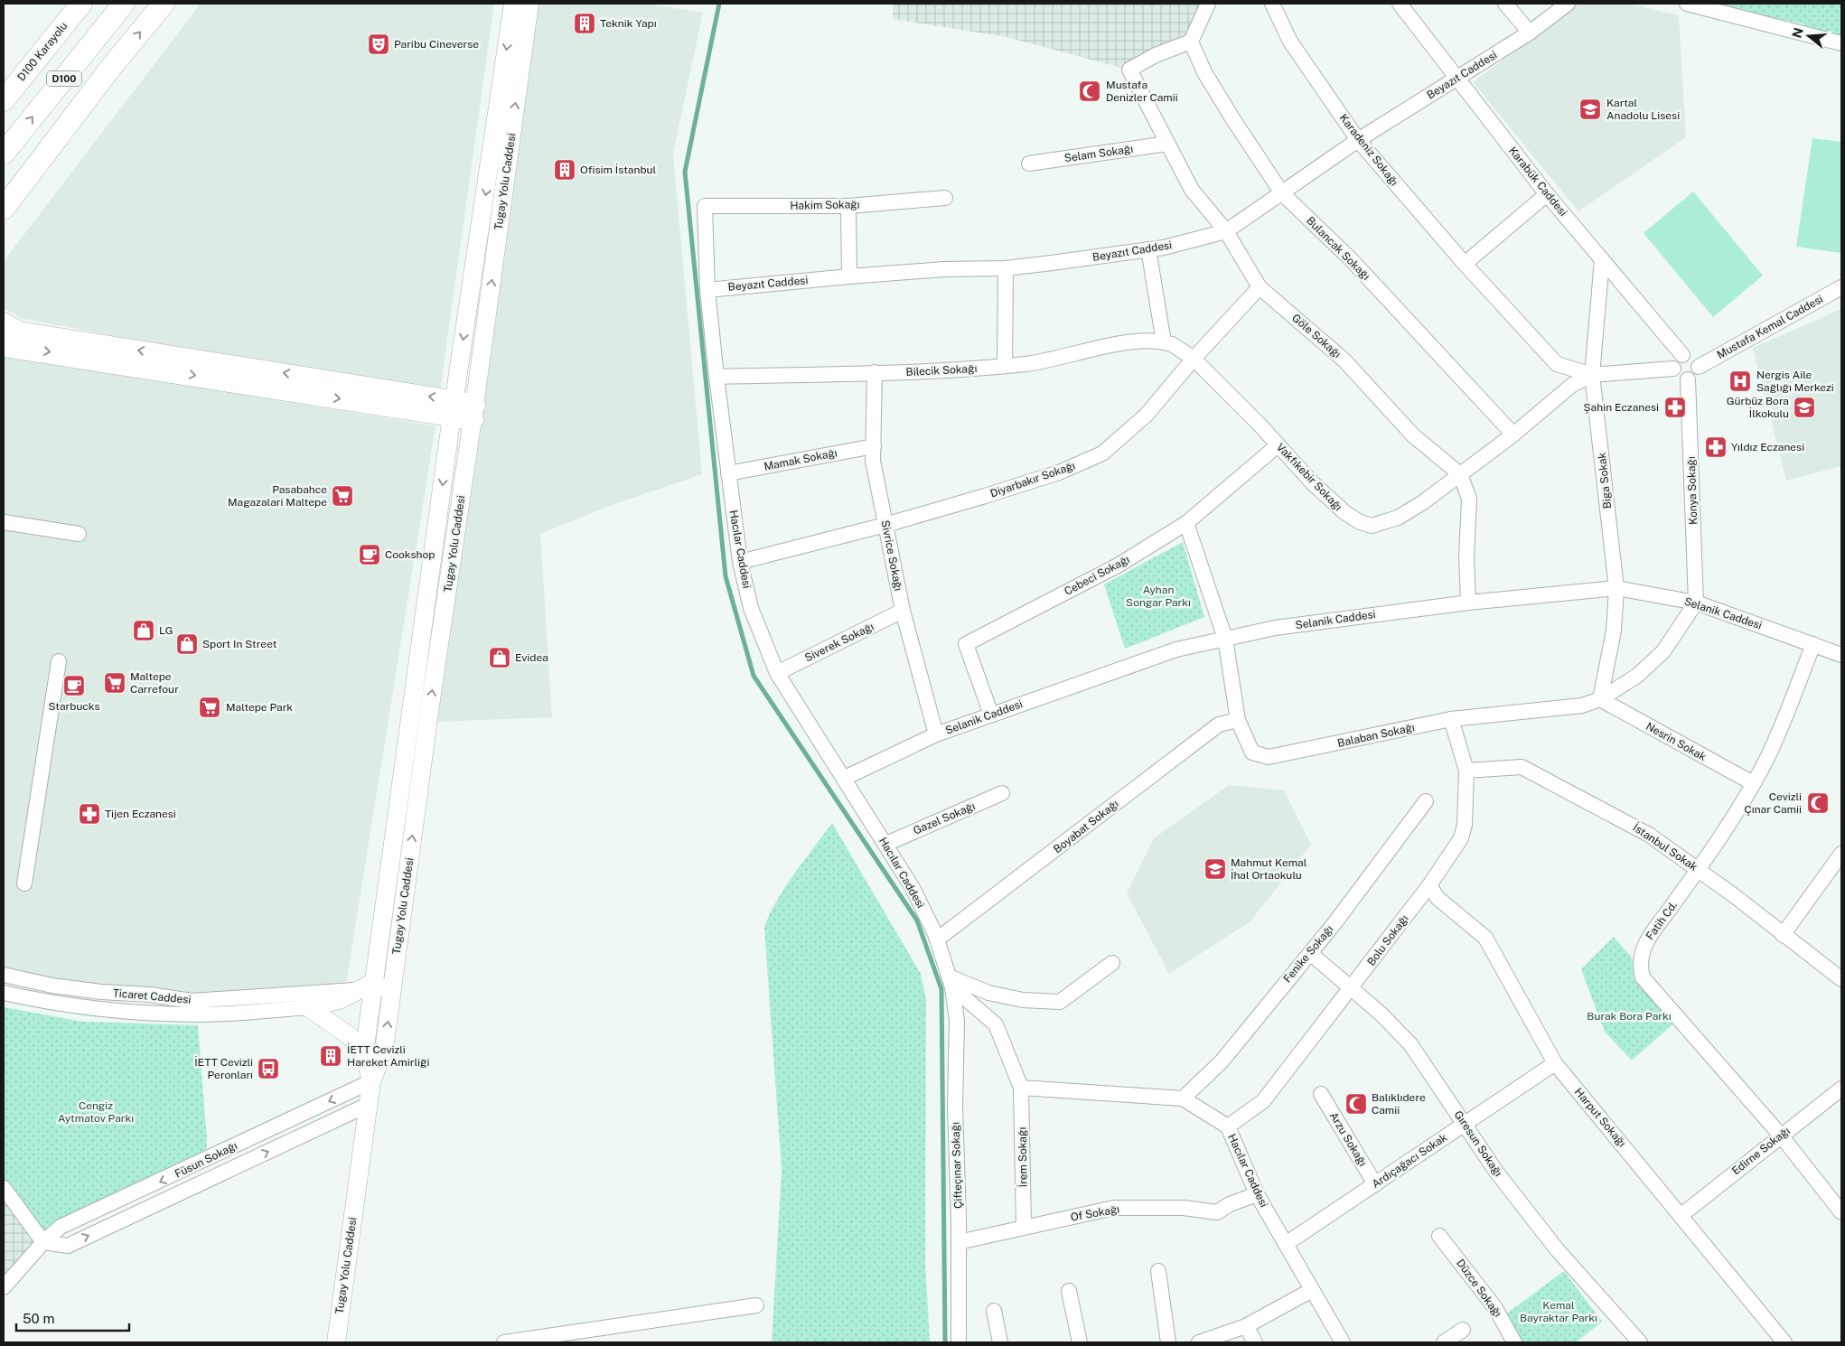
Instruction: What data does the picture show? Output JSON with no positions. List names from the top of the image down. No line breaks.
{"streets":{"highway":["D100 Karayolu","D100"],"main road":["Tugay Yolu Caddesi"],"street":["Beyazıt Caddesi","Karadeniz Sokağı","Selam Sokağı","Karabük Caddesi","Hakim Sokağı","Bulancak Sokağı","Mustafa Kemal Caddesi","Göle Sokağı","Bilecik Sokağı","Mamak Sokağı","Vakfıkebir Sokağı","Diyarbakır Sokağı","Biga Sokak","Konya Sokağı","Hacılar Caddesi","Sivrice Sokağı","Cebeci Sokağı","Selanik Caddesi","Siverek Sokağı","Balaban Sokağı","Nesrin Sokak","Gazel Sokağı","Boyabat Sokağı","İstanbul Sokak","Fatih Cd.","Bolu Sokağı","Fenike Sokağı","Ticaret Caddesi","Harput Sokağı","Arzu Sokağı","Gıresun Sokağı","Edirne Sokağı","İrem Sokağı","Füsun Sokağı","Ardıçağacı Sokak","Çifteçınar Sokağı","Of Sokağı","Düzce Sokağı"]},"crossings":[["Beyazıt Caddesi","Karadeniz Sokağı"],["Beyazıt Caddesi","Karabük Caddesi"],["Beyazıt Caddesi","Bulancak Sokağı"],["Beyazıt Caddesi","Göle Sokağı"],["Beyazıt Caddesi","Hacılar Caddesi"],["Karadeniz Sokağı","Vakfıkebir Sokağı"],["Karadeniz Sokağı","Biga Sokak"],["Selam Sokağı","Göle Sokağı"],["Tugay Yolu Caddesi","Füsun Sokağı"],["Karabük Caddesi","Mustafa Kemal Caddesi"],["Karabük Caddesi","Vakfıkebir Sokağı"],["Karabük Caddesi","Biga Sokak"],["Karabük Caddesi","Konya Sokağı"],["Hakim Sokağı","Hacılar Caddesi"],["Bulancak Sokağı","Göle Sokağı"],["Bulancak Sokağı","Vakfıkebir Sokağı"],["Mustafa Kemal Caddesi","Vakfıkebir Sokağı"],["Mustafa Kemal Caddesi","Konya Sokağı"],["Göle Sokağı","Vakfıkebir Sokağı"],["Göle Sokağı","Diyarbakır Sokağı"],["Bilecik Sokağı","Vakfıkebir Sokağı"],["Bilecik Sokağı","Hacılar Caddesi"],["Bilecik Sokağı","Sivrice Sokağı"],["Mamak Sokağı","Hacılar Caddesi"],["Mamak Sokağı","Sivrice Sokağı"],["Vakfıkebir Sokağı","Diyarbakır Sokağı"],["Vakfıkebir Sokağı","Biga Sokak"],["Vakfıkebir Sokağı","Konya Sokağı"],["Vakfıkebir Sokağı","Cebeci Sokağı"],["Diyarbakır Sokağı","Hacılar Caddesi"],["Diyarbakır Sokağı","Sivrice Sokağı"],["Biga Sokak","Selanik Caddesi"],["Biga Sokak","Balaban Sokağı"],["Biga Sokak","Nesrin Sokak"],["Konya Sokağı","Selanik Caddesi"],["Konya Sokağı","Balaban Sokağı"],["Hacılar Caddesi","Selanik Caddesi"],["Hacılar Caddesi","Siverek Sokağı"],["Hacılar Caddesi","Gazel Sokağı"],["Hacılar Caddesi","Boyabat Sokağı"],["Hacılar Caddesi","Bolu Sokağı"],["Hacılar Caddesi","Fenike Sokağı"],["Hacılar Caddesi","İrem Sokağı"],["Hacılar Caddesi","Ardıçağacı Sokak"],["Hacılar Caddesi","Çifteçınar Sokağı"],["Hacılar Caddesi","Of Sokağı"],["Sivrice Sokağı","Selanik Caddesi"],["Sivrice Sokağı","Siverek Sokağı"],["Cebeci Sokağı","Selanik Caddesi"],["Cebeci Sokağı","Balaban Sokağı"],["Selanik Caddesi","Balaban Sokağı"],["Selanik Caddesi","Fatih Cd."],["Balaban Sokağı","Nesrin Sokak"],["Balaban Sokağı","Boyabat Sokağı"],["Balaban Sokağı","Bolu Sokağı"],["Nesrin Sokak","Fatih Cd."],["İstanbul Sokak","Fatih Cd."],["İstanbul Sokak","Bolu Sokağı"],["Fatih Cd.","Edirne Sokağı"],["Bolu Sokağı","Harput Sokağı"],["Bolu Sokağı","Gıresun Sokağı"],["Fenike Sokağı","Gıresun Sokağı"],["Harput Sokağı","Edirne Sokağı"],["Harput Sokağı","Ardıçağacı Sokak"],["Arzu Sokağı","Ardıçağacı Sokak"],["Gıresun Sokağı","Ardıçağacı Sokak"],["İrem Sokağı","Of Sokağı"],["Çifteçınar Sokağı","Of Sokağı"]],"parks":["Ayhan Songar Parkı","Burak Bora Parkı","Cengiz Aytmatov Parkı","Kemal Bayraktar Parkı"],"places":{"building":["Teknik Yapı","Ofisim İstanbul","İETT Cevizli Hareket Amirliği"],"theatre":["Paribu Cineverse"],"mosque":["Mustafa Denizler Camii","Cevizli Çınar Camii","Balıklıdere Camii"],"school or university":["Kartal Anadolu Lisesi","Gürbüz Bora İlkokulu","Mahmut Kemal İhal Ortaokulu"],"hospital":["Nergis Aile Sağlığı Merkezi"],"pharmacy":["Şahin Eczanesi","Yıldız Eczanesi","Tijen Eczanesi"],"supermarket":["Pasabahce Magazalari Maltepe","Maltepe Carrefour","Maltepe Park"],"cafe":["Cookshop","Starbucks"],"shop":["LG","Sport In Street","Evidea"],"bus stop":["İETT Cevizli Peronları"]},"scale_bar":"50 m","north":"left"}
